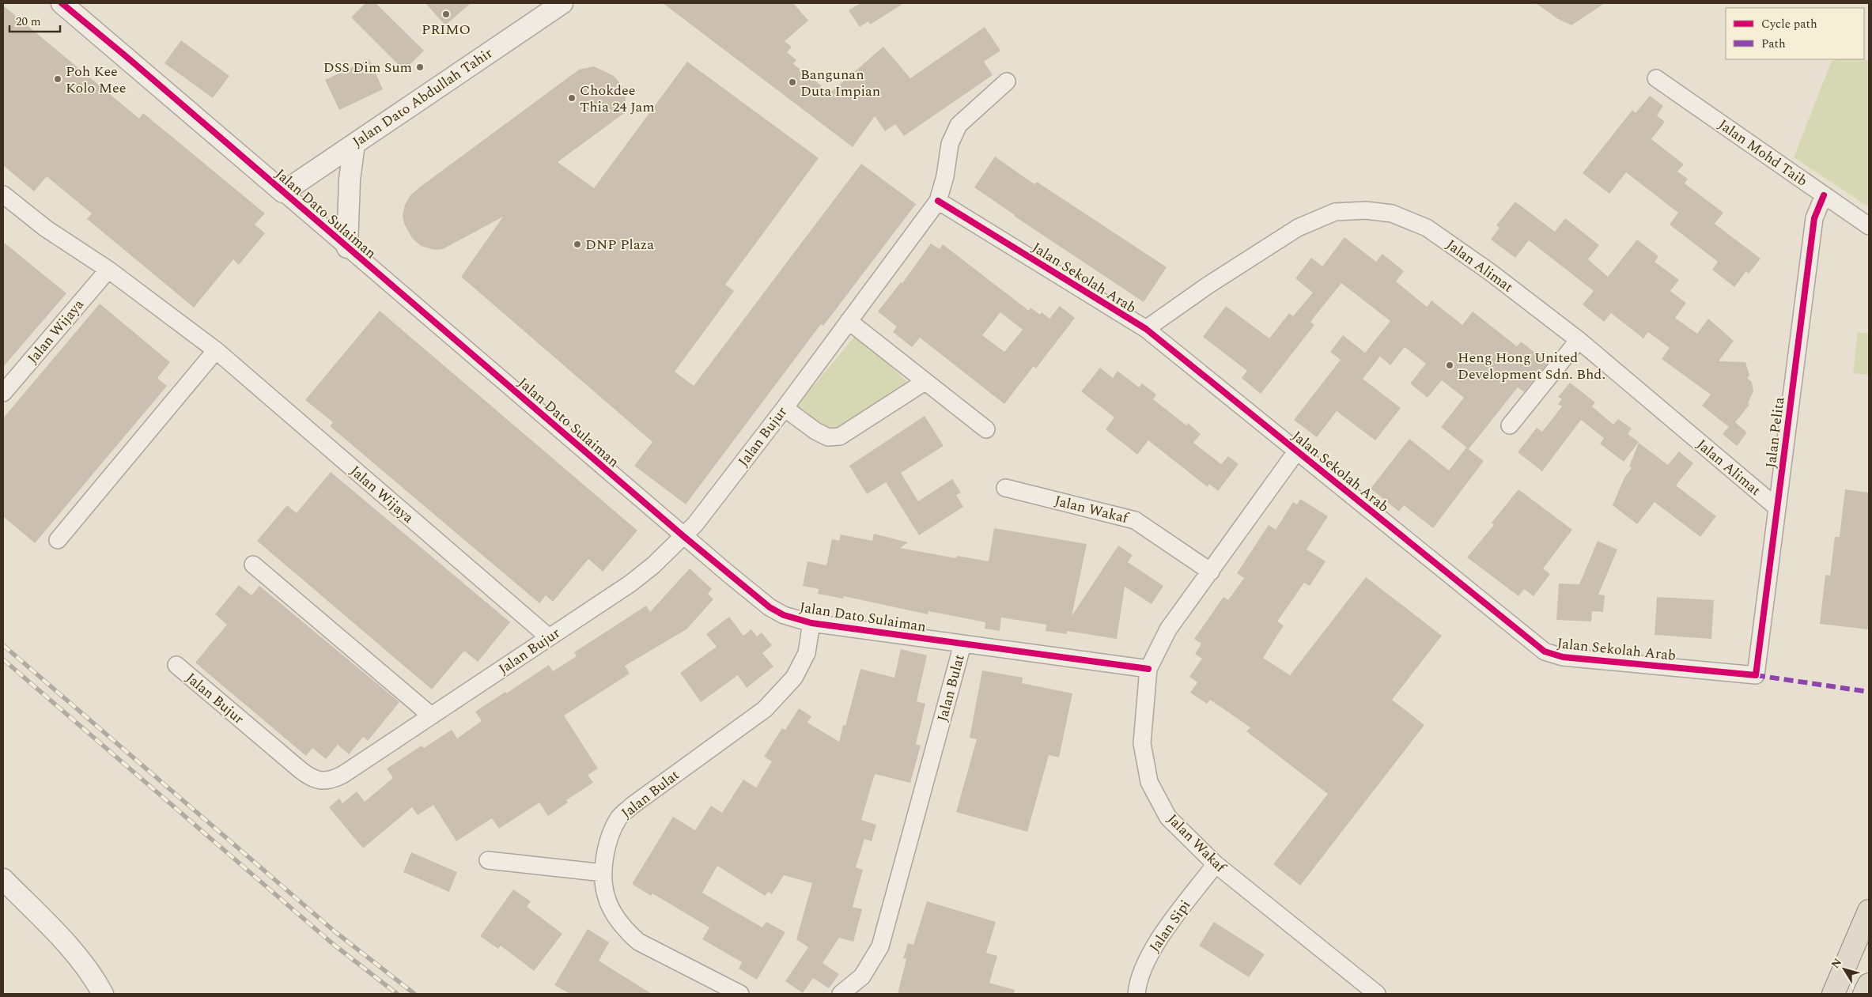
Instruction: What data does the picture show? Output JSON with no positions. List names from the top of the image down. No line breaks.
{"streets":{"street":["Jalan Dato Abdullah Tahir","Jalan Mohd Taib","Jalan Dato Sulaiman","Jalan Alimat","Jalan Sekolah Arab","Jalan Wijaya","Jalan Pelita","Jalan Bujur","Jalan Wakaf","Jalan Bulat","Jalan Sipi"]},"crossings":[["Jalan Dato Abdullah Tahir","Jalan Dato Sulaiman"],["Jalan Mohd Taib","Jalan Pelita"],["Jalan Dato Sulaiman","Jalan Bujur"],["Jalan Dato Sulaiman","Jalan Wakaf"],["Jalan Dato Sulaiman","Jalan Bulat"],["Jalan Alimat","Jalan Sekolah Arab"],["Jalan Alimat","Jalan Pelita"],["Jalan Sekolah Arab","Jalan Pelita"],["Jalan Sekolah Arab","Jalan Bujur"],["Jalan Sekolah Arab","Jalan Wakaf"],["Jalan Wijaya","Jalan Bujur"],["Jalan Wakaf","Jalan Sipi"]],"places":["PRIMO","DSS Dim Sum","Poh Kee Kolo Mee","Bangunan Duta Impian","Chokdee Thia 24 Jam","DNP Plaza","Heng Hong United Development Sdn. Bhd."],"legend":["Cycle path","Path"],"scale_bar":"20 m","north":"top left"}
